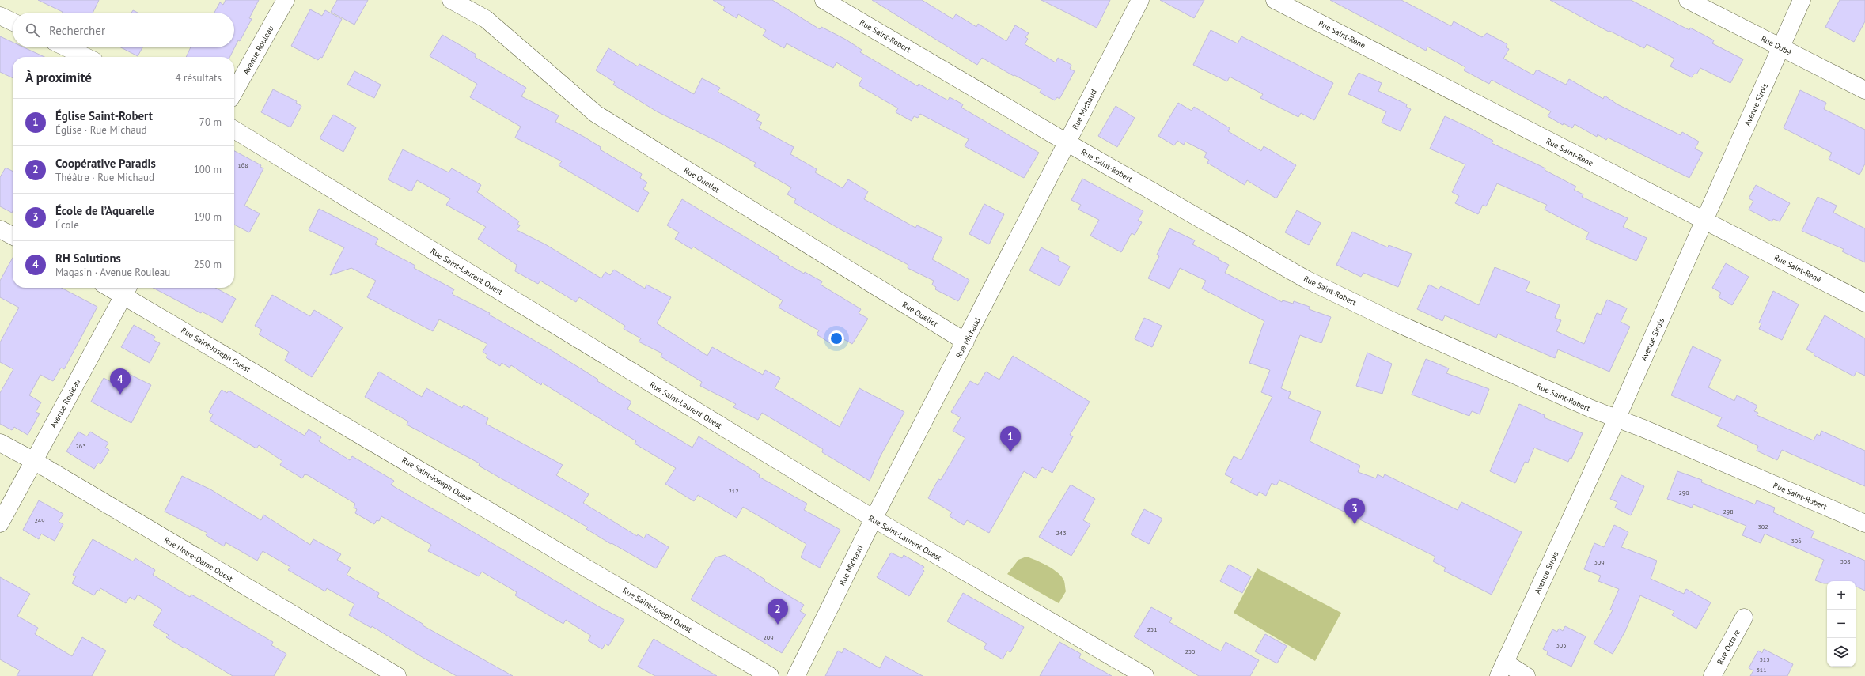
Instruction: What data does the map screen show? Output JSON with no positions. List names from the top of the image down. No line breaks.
{"streets":{"street":["Rue Saint-René","Rue Saint-Robert","Rue Dubé","Avenue Rouleau","Avenue Sirois","Rue Michaud","Rue Ouellet","Rue Saint-Laurent Ouest","Rue Saint-Joseph Ouest","Rue Notre-Dame Ouest","Rue Octave"]},"crossings":[["Rue Saint-René","Avenue Sirois"],["Rue Saint-Robert","Avenue Sirois"],["Rue Saint-Robert","Rue Michaud"],["Rue Dubé","Avenue Sirois"],["Avenue Rouleau","Rue Saint-Joseph Ouest"],["Avenue Rouleau","Rue Notre-Dame Ouest"],["Rue Michaud","Rue Ouellet"],["Rue Michaud","Rue Saint-Laurent Ouest"]],"house_numbers":["168","263","212","290","298","249","302","243","306","308","309","251","209","305","255","313","311"],"page":{"search":"Rechercher","heading":["À proximité","4 résultats"],"list":[{"mark":"1","name":"Église Saint-Robert","note":"Église · Rue Michaud","value":"70 m"},{"mark":"2","name":"Coopérative Paradis","note":"Théâtre · Rue Michaud","value":"100 m"},{"mark":"3","name":"École de l’Aquarelle","note":"École","value":"190 m"},{"mark":"4","name":"RH Solutions","note":"Magasin · Avenue Rouleau","value":"250 m"}],"pins":["4","1","3","2"],"map_buttons":["+","−"]}}
